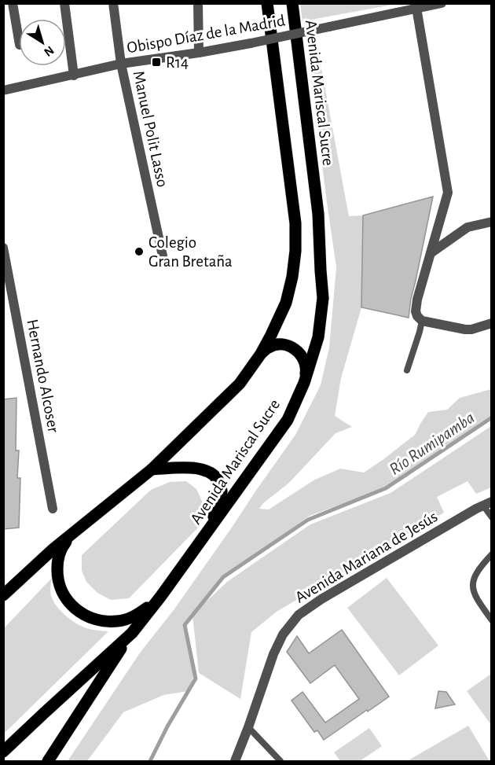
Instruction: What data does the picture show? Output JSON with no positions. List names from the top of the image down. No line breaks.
{"streets":{"main road":["Avenida Mariscal Sucre"],"street":["Obispo Díaz de la Madrid","Manuel Polit Lasso","Hernando Alcoser","Avenida Mariana de Jesús"]},"crossings":[["Obispo Díaz de la Madrid","Manuel Polit Lasso"]],"water":["Río Rumipamba"],"places":{"transit":["R14"],"other":["Colegio Gran Bretaña"]},"north":"bottom right"}
